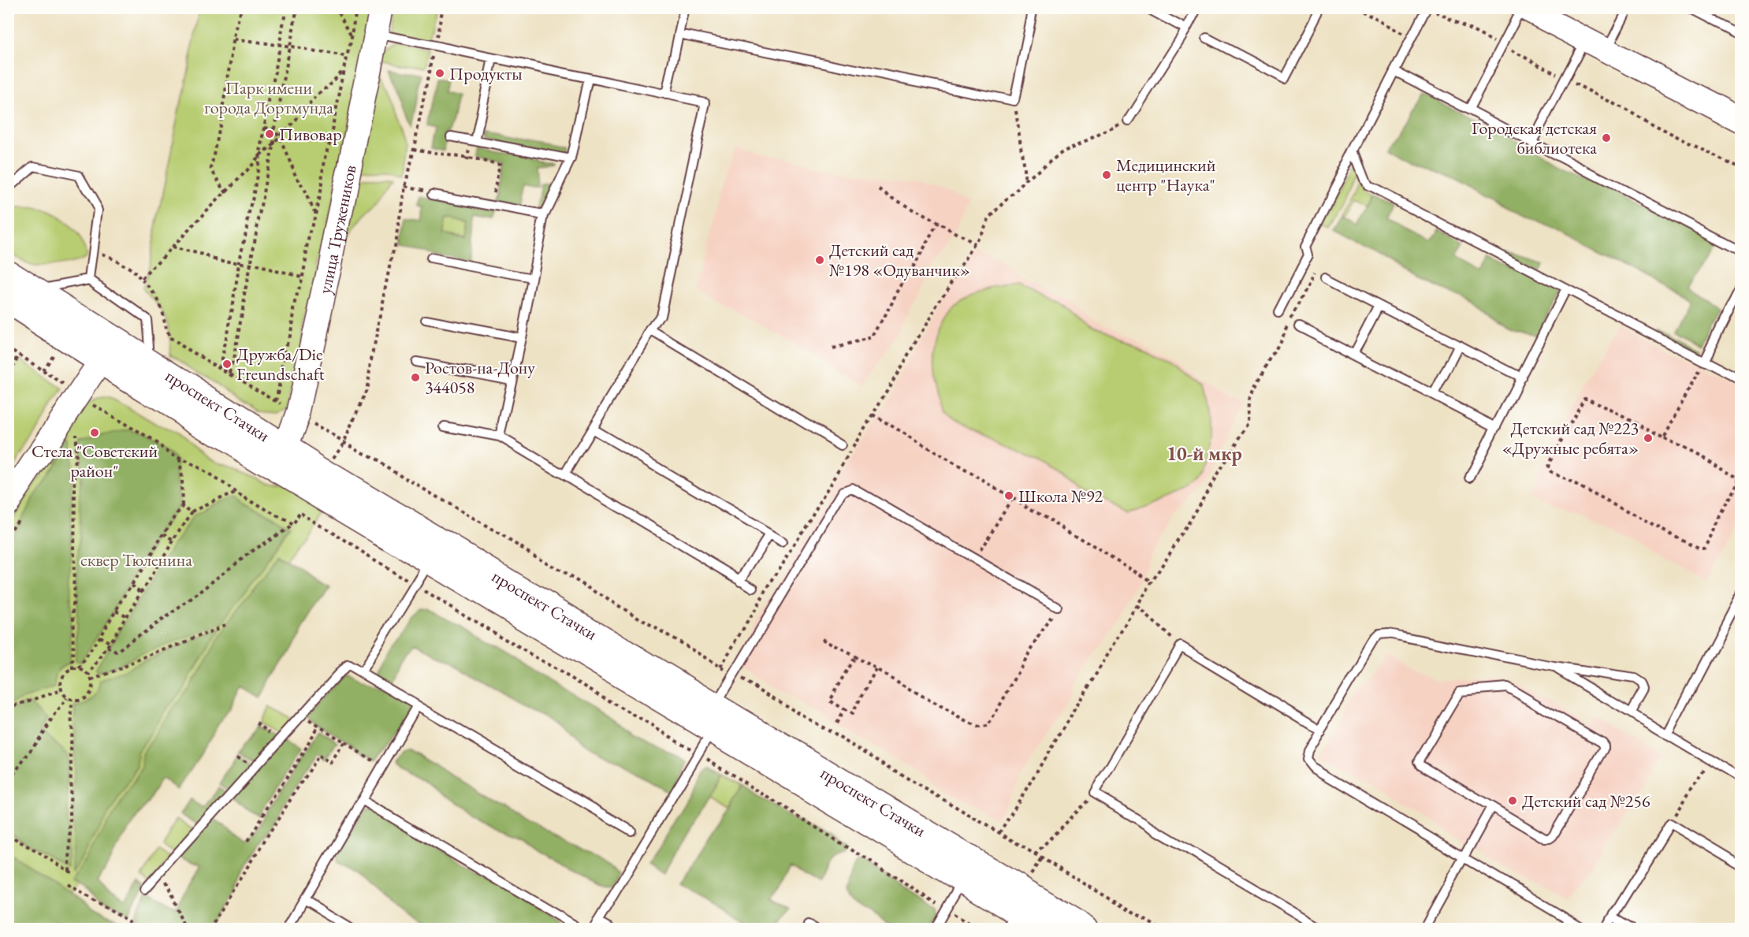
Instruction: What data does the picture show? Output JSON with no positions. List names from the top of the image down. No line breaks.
{"streets":{"main road":["улица Тружеников","проспект Стачки"]},"crossings":[["улица Тружеников","проспект Стачки"]],"districts":["10-й мкр"],"parks":["Парк имени города Дортмунда","сквер Тюленина"],"places":["Продукты","Пивовар","Городская детская библиотека","Медицинский центр \"Наука\"","Детский сад №198 «Одуванчик»","Дружба/Die Freundschaft","Ростов-на-Дону 344058","Стела \"Советский район\"","Детский сад №223 «Дружные ребята»","Школа №92","Детский сад №256"]}
